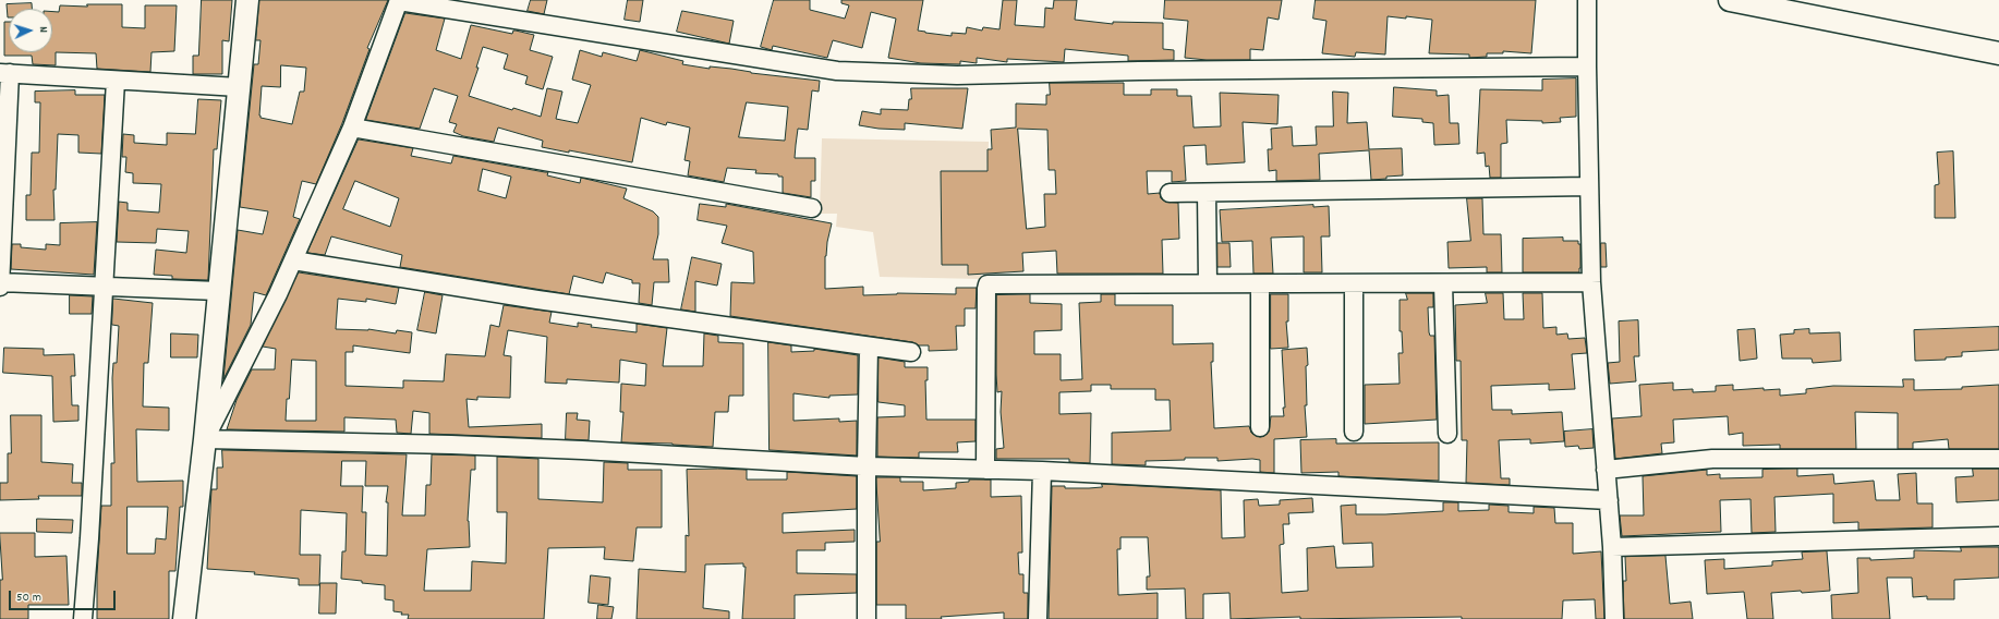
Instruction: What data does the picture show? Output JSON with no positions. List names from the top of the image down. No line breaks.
{"scale_bar":"50 m","north":"right"}
